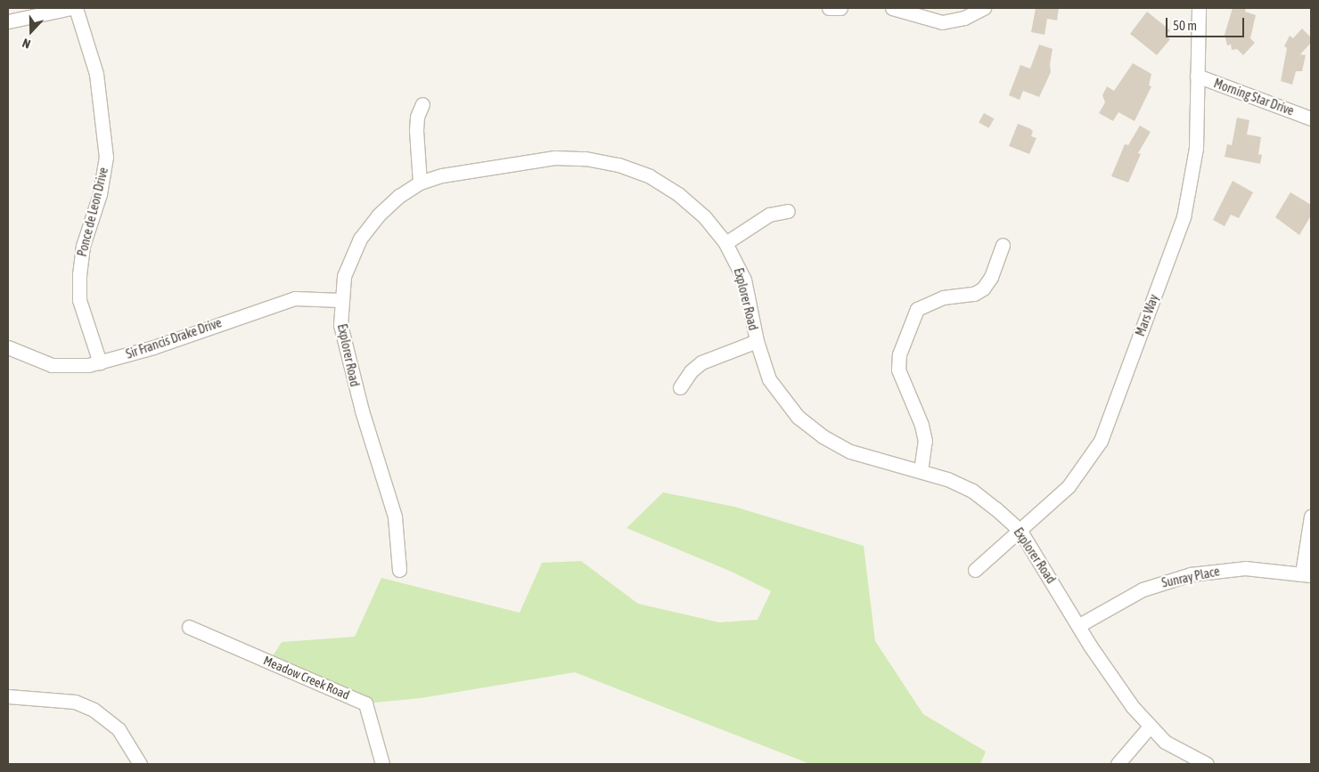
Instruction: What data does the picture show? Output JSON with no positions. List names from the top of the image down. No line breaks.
{"streets":{"street":["Morning Star Drive","Ponce de Leon Drive","Explorer Road","Mars Way","Sir Francis Drake Drive","Sunray Place","Meadow Creek Road"]},"crossings":[["Morning Star Drive","Mars Way"],["Ponce de Leon Drive","Sir Francis Drake Drive"],["Explorer Road","Mars Way"],["Explorer Road","Sir Francis Drake Drive"],["Explorer Road","Sunray Place"]],"scale_bar":"50 m","north":"bottom"}
